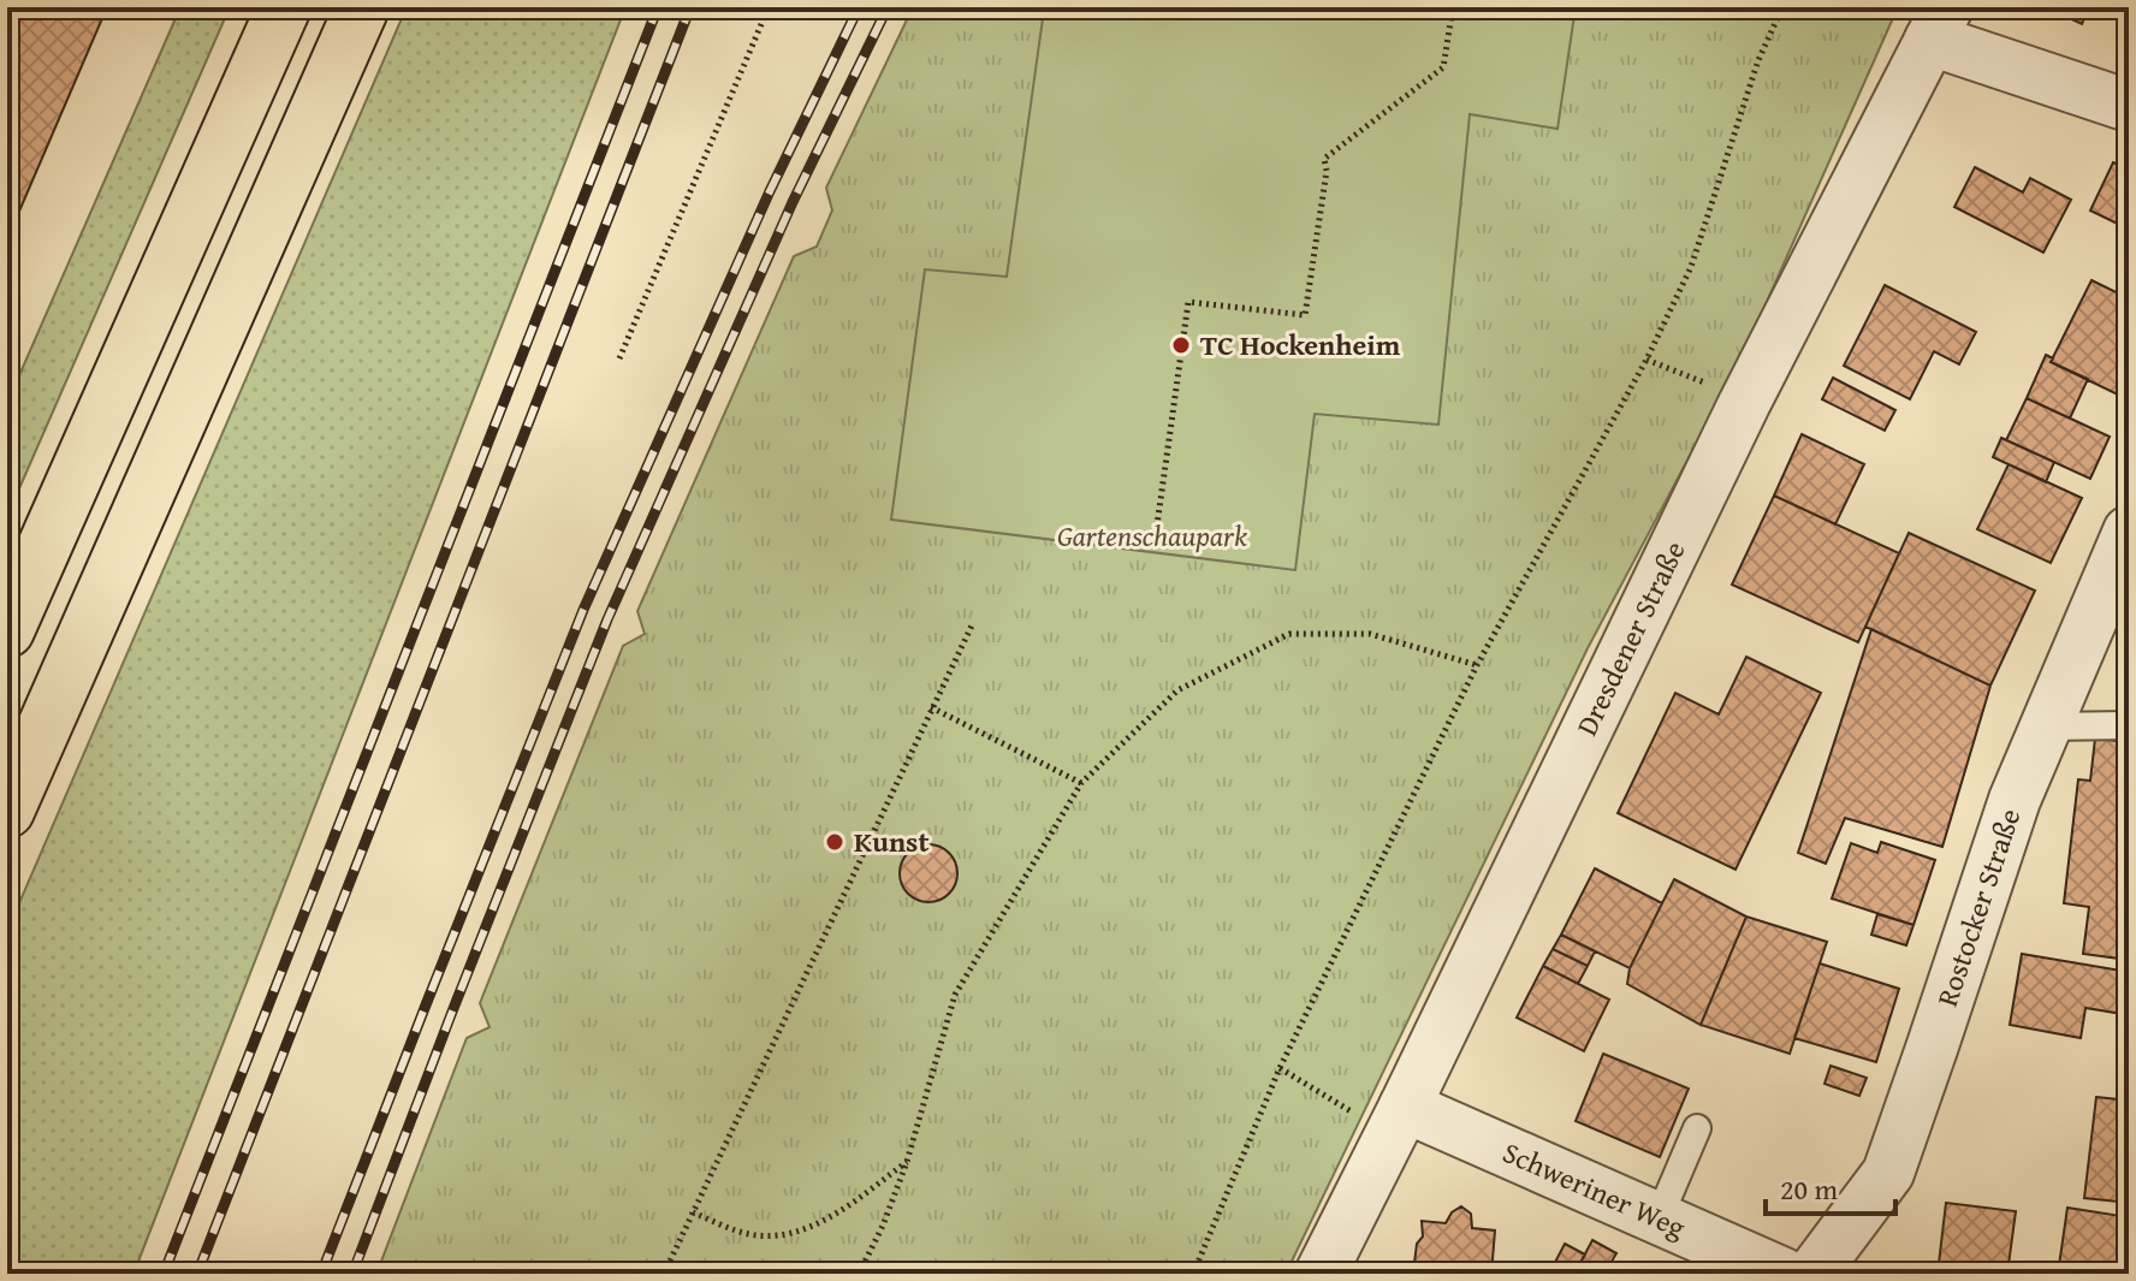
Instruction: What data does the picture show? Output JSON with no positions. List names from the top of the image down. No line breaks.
{"streets":{"street":["Dresdener Straße","Rostocker Straße","Schweriner Weg"]},"crossings":[["Dresdener Straße","Schweriner Weg"]],"parks":["Gartenschaupark"],"places":["TC Hockenheim","Kunst"],"scale_bar":"20 m"}
